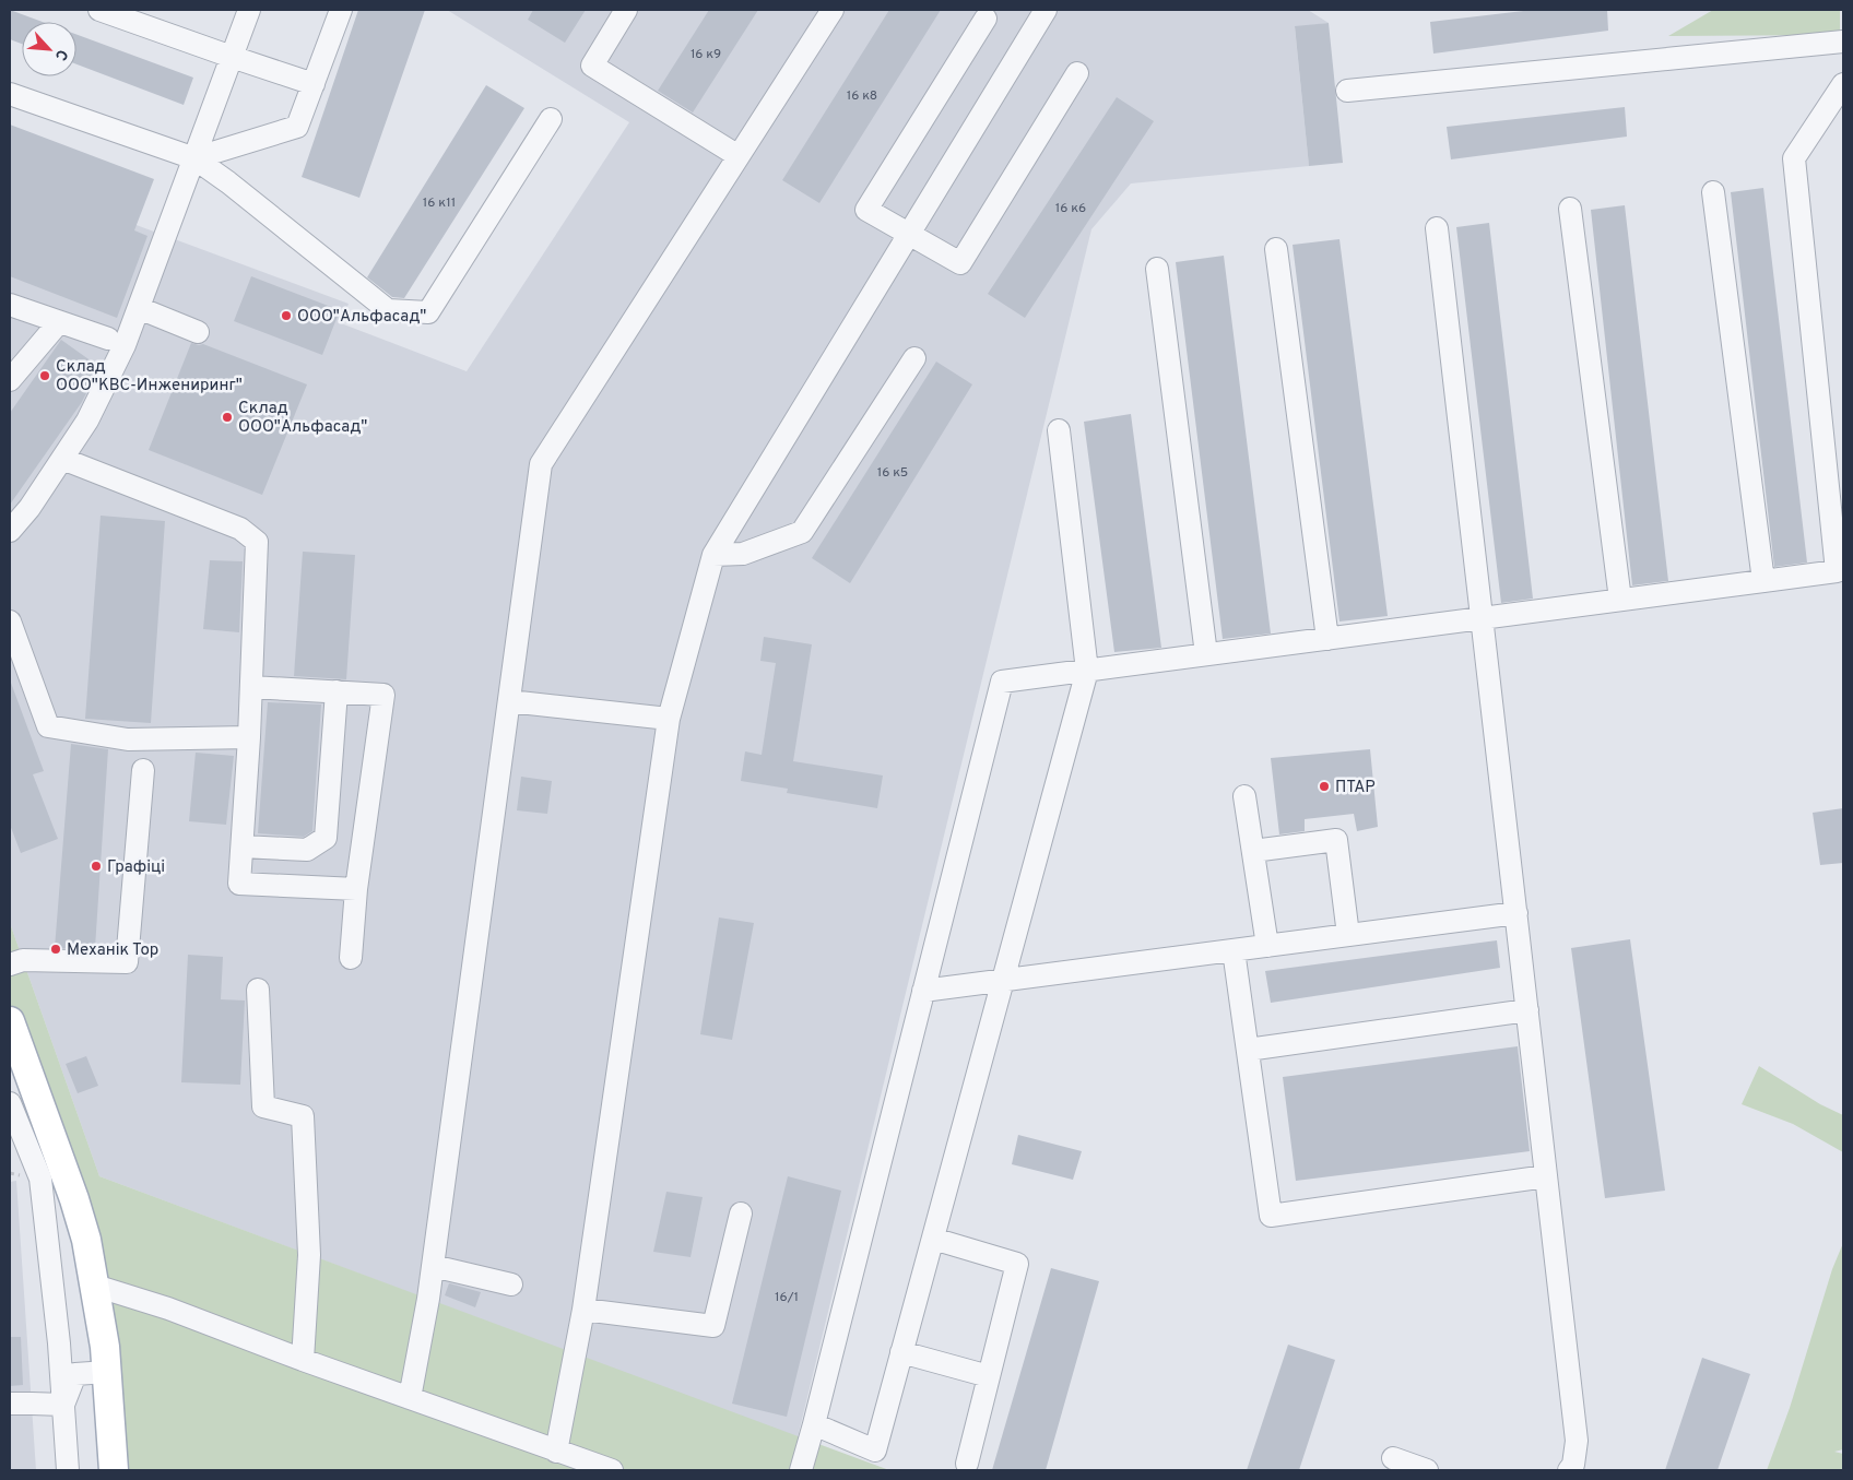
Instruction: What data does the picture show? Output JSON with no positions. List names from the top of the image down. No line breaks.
{"places":["ООО\"Альфасад\"","Склад ООО\"КВС-Инжениринг\"","Склад ООО\"Альфасад\"","ПТАР","Графіці","Механік Тор"],"house_numbers":["16 к9","16 к8","16 к11","16 к6","16 к5","16/1"],"north":"bottom right"}
